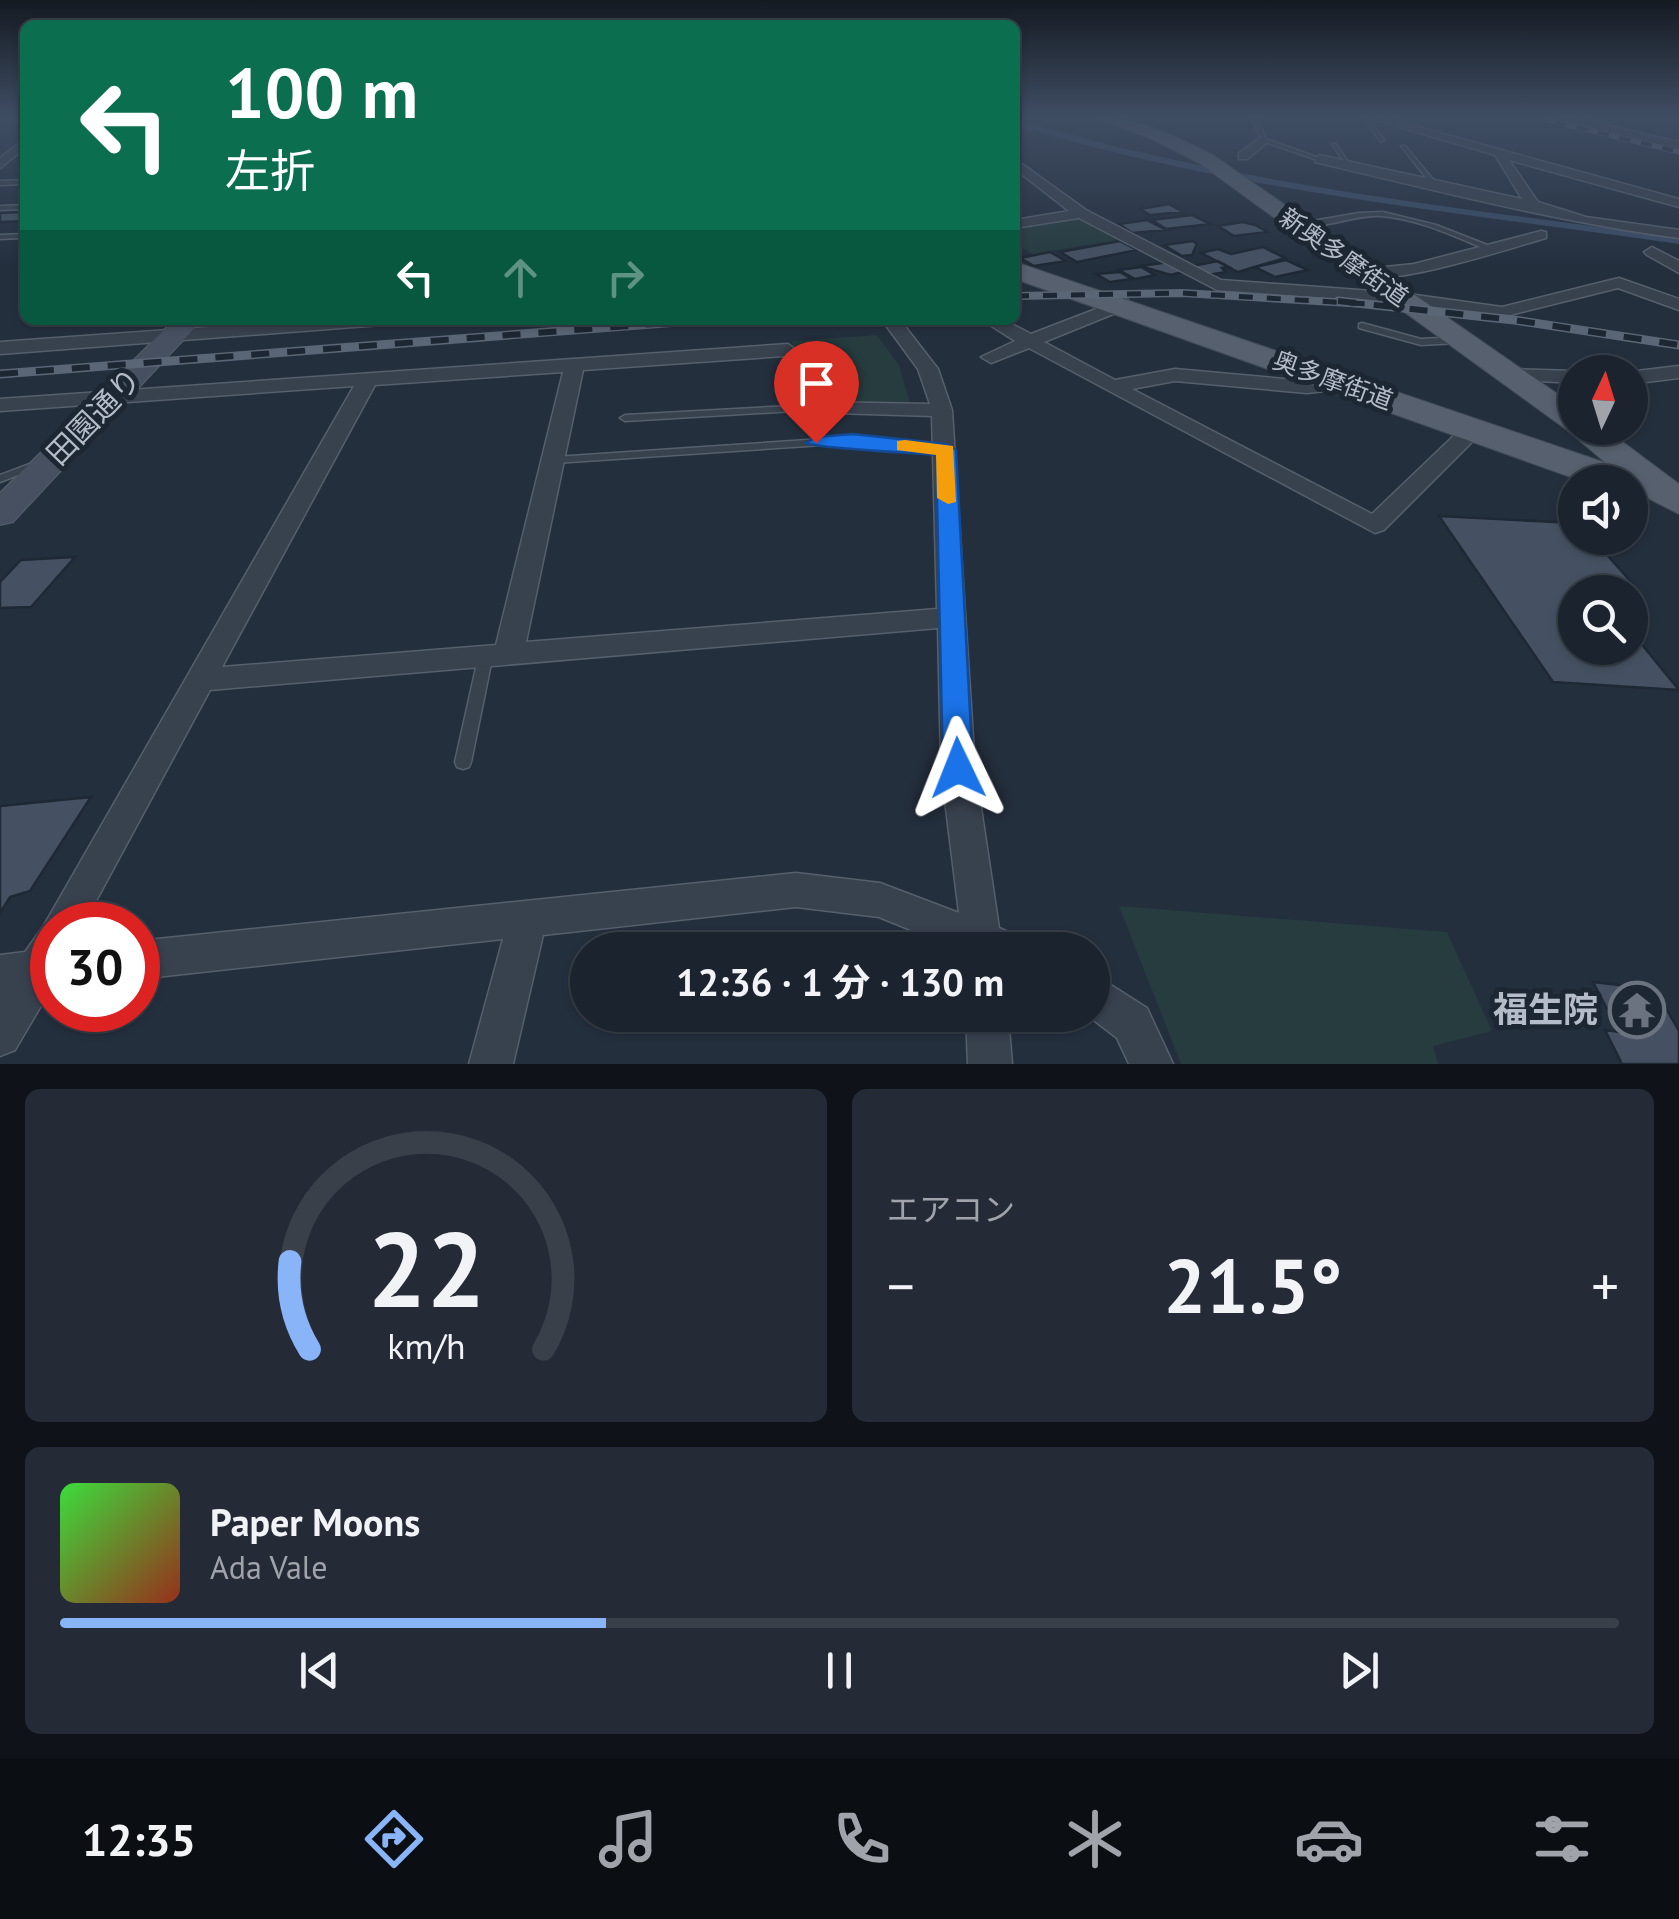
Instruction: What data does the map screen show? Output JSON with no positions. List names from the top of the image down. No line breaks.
{"streets":{"main road":["新奥多摩街道","奥多摩街道"],"street":["田園通り"]},"places":{"temple":["福生院"]},"north":"top","page":{"turn":["100 m","左折"],"limit":"30","trip":"12:36 · 1 分 · 130 m","tile":"エアコン","heat":["−","21.5°","+"],"song":["Paper Moons","Ada Vale"],"tabs":"12:35","gauge":["22","km/h"]}}
